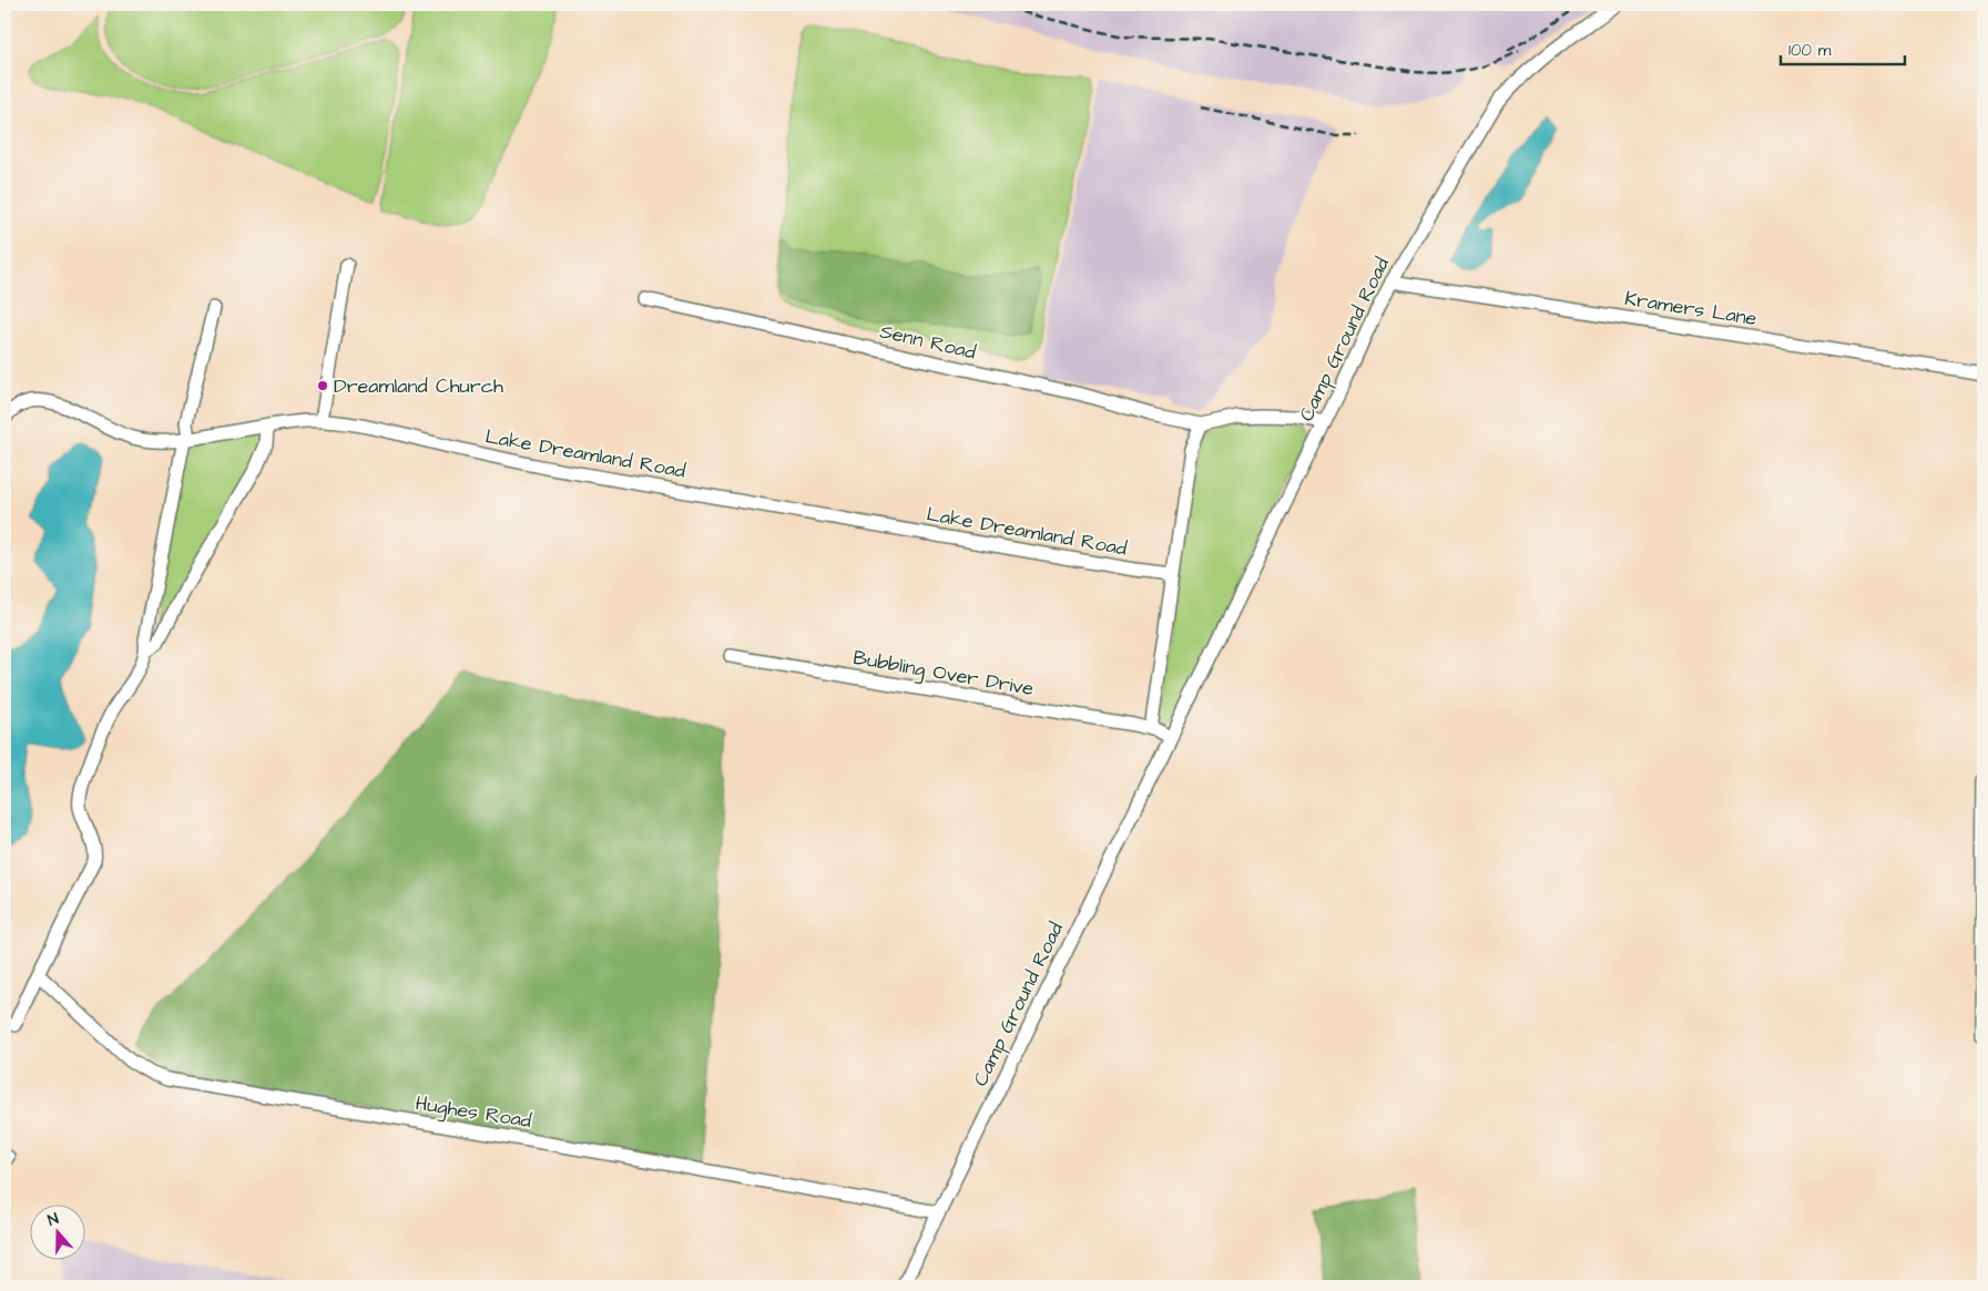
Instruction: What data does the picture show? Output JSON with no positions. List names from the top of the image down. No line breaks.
{"streets":{"street":["Kramers Lane","Camp Ground Road","Senn Road","Lake Dreamland Road","Bubbling Over Drive","Hughes Road"]},"crossings":[["Kramers Lane","Camp Ground Road"],["Camp Ground Road","Hughes Road"]],"places":["Dreamland Church"],"scale_bar":"100 m","north":"top"}
